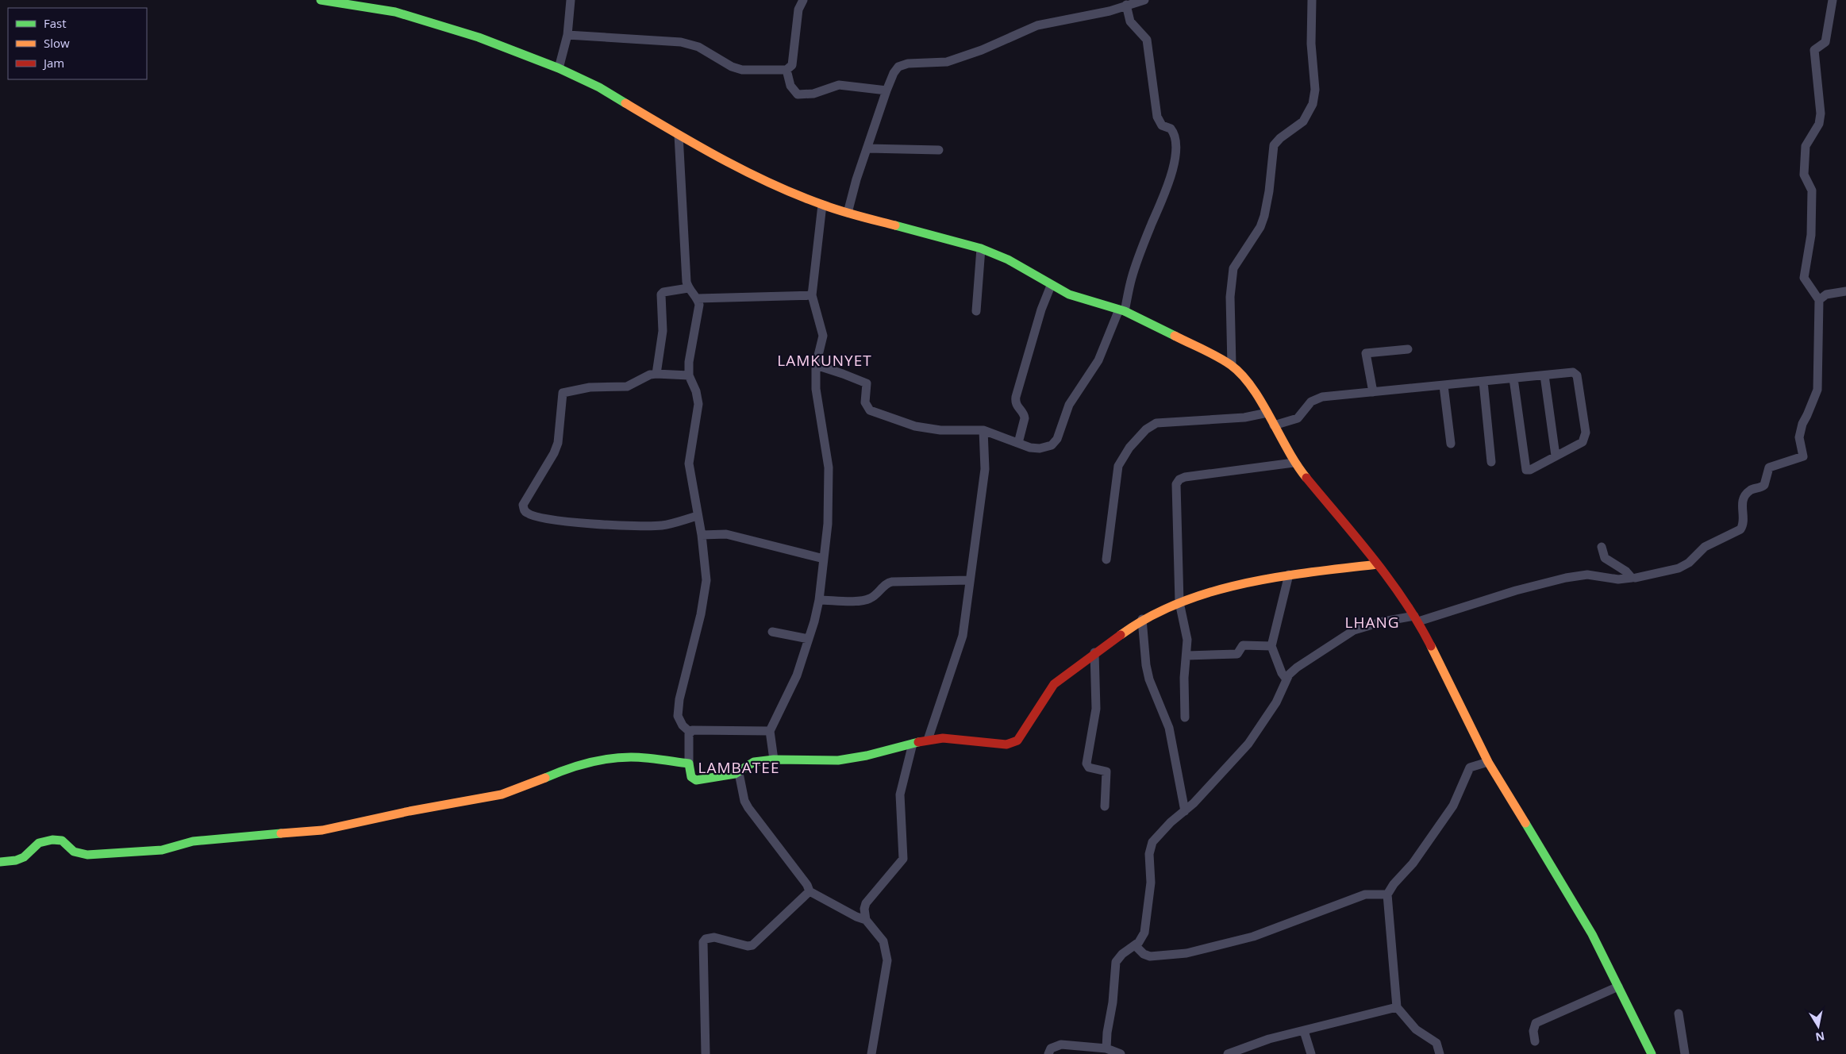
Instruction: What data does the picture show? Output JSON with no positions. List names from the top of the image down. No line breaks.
{"districts":["LAMKUNYET","LHANG","LAMBATEE"],"legend":["Fast","Slow","Jam"],"north":"bottom"}
